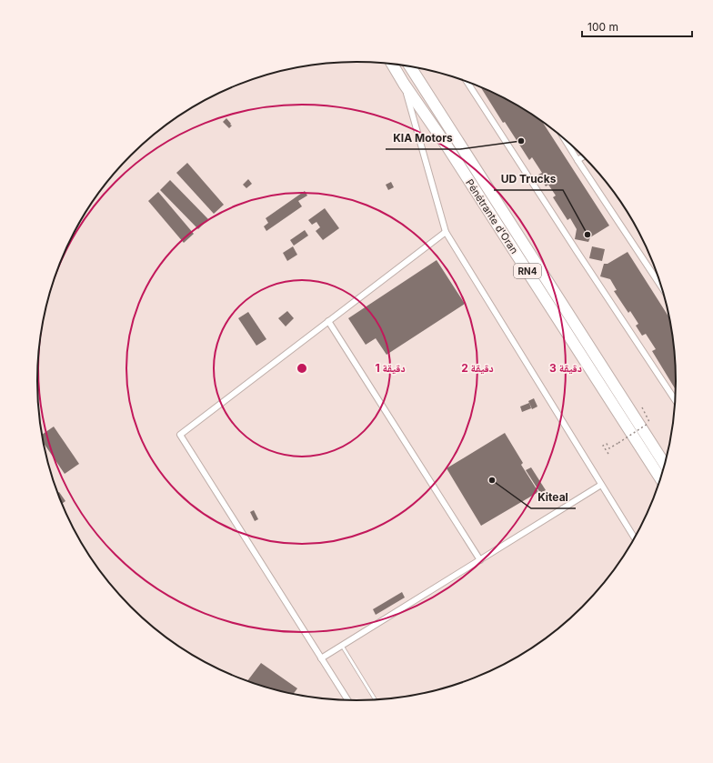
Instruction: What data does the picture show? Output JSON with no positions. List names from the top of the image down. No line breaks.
{"streets":{"highway":["Pénétrante d'Oran","RN4"]},"places":["KIA Motors","UD Trucks","Kiteal"],"scale_bar":"100 m","rings":["1 دقيقة","2 دقيقة","3 دقيقة"]}
